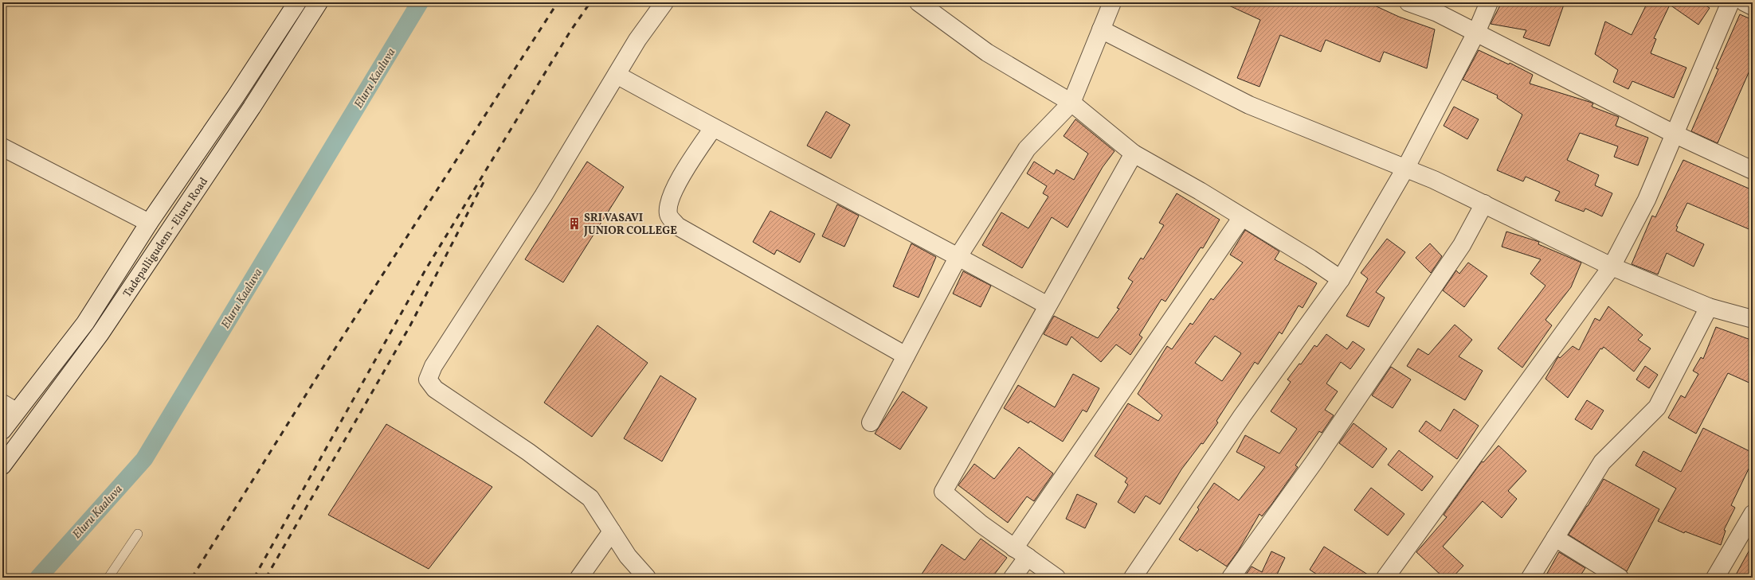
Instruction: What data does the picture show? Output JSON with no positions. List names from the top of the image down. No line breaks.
{"streets":{"street":["Tadepalligudem - Eluru Road"]},"water":["Eluru Kaaluva"],"places":{"building":["SRI VASAVI JUNIOR COLLEGE"]}}
